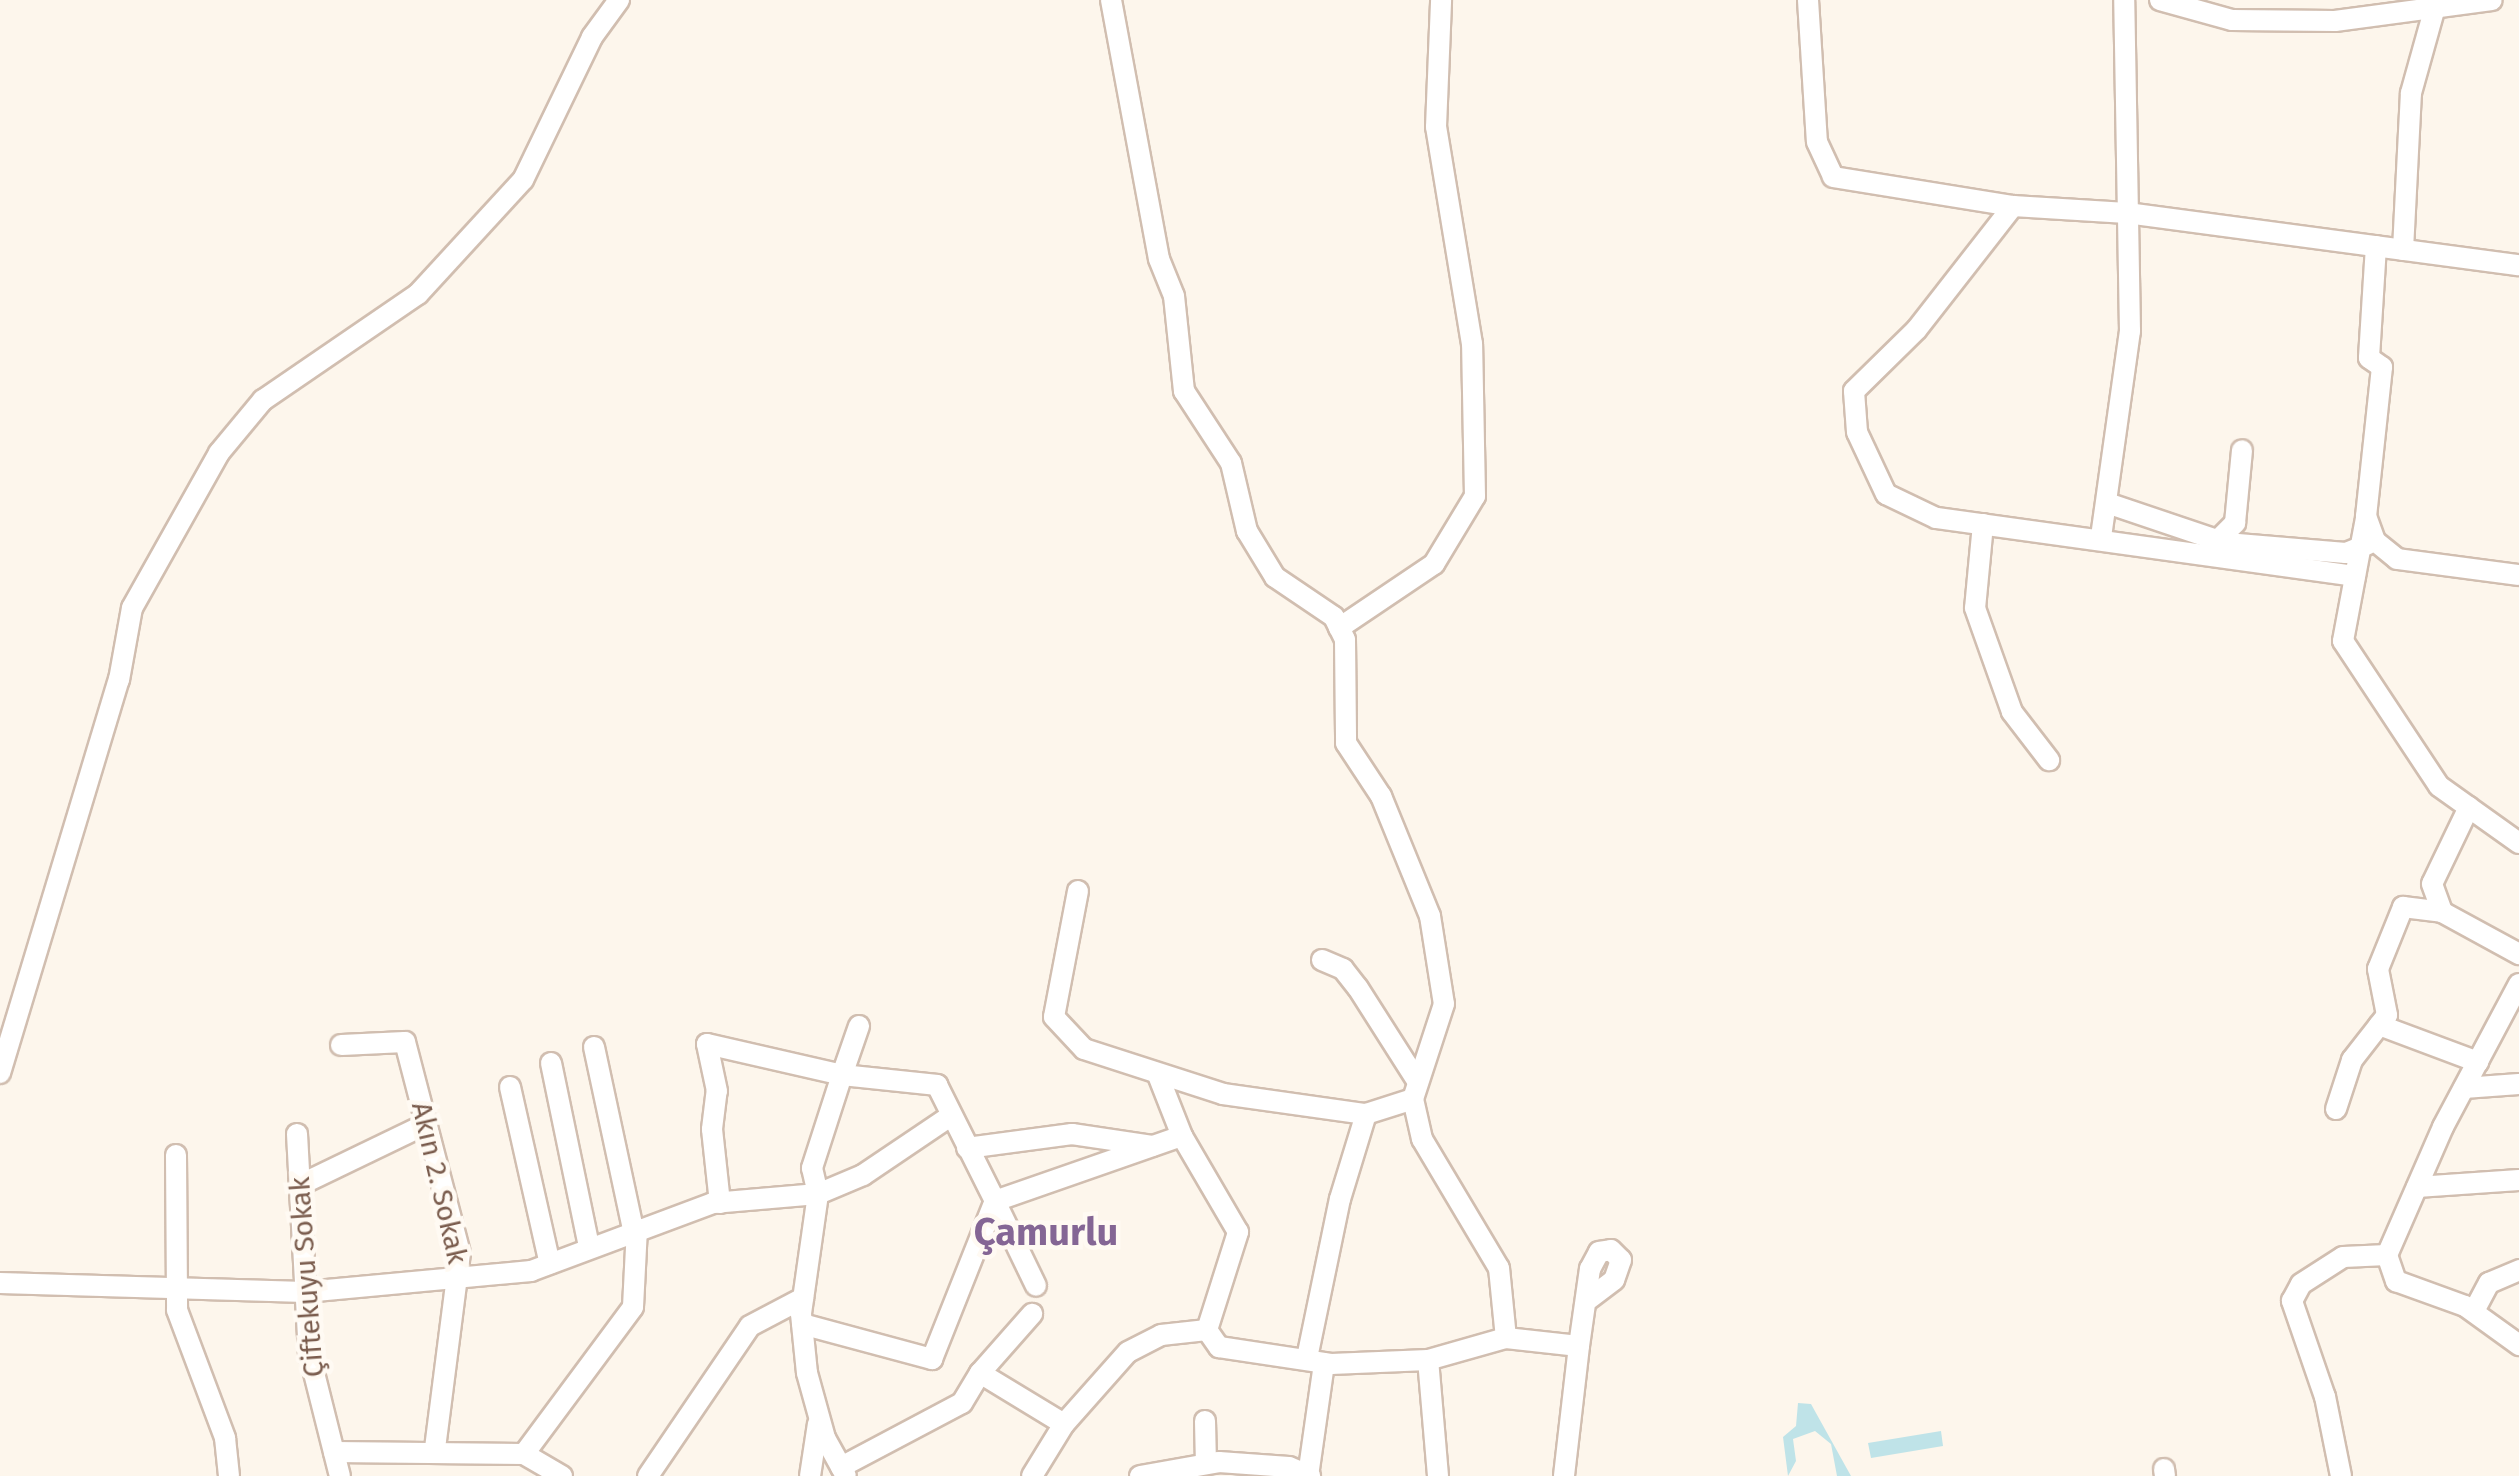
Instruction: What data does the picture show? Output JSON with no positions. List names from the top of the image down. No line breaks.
{"streets":{"street":["Akın 2. Sokak","Çiftekuyu Sokak"]},"districts":["Çamurlu"]}
